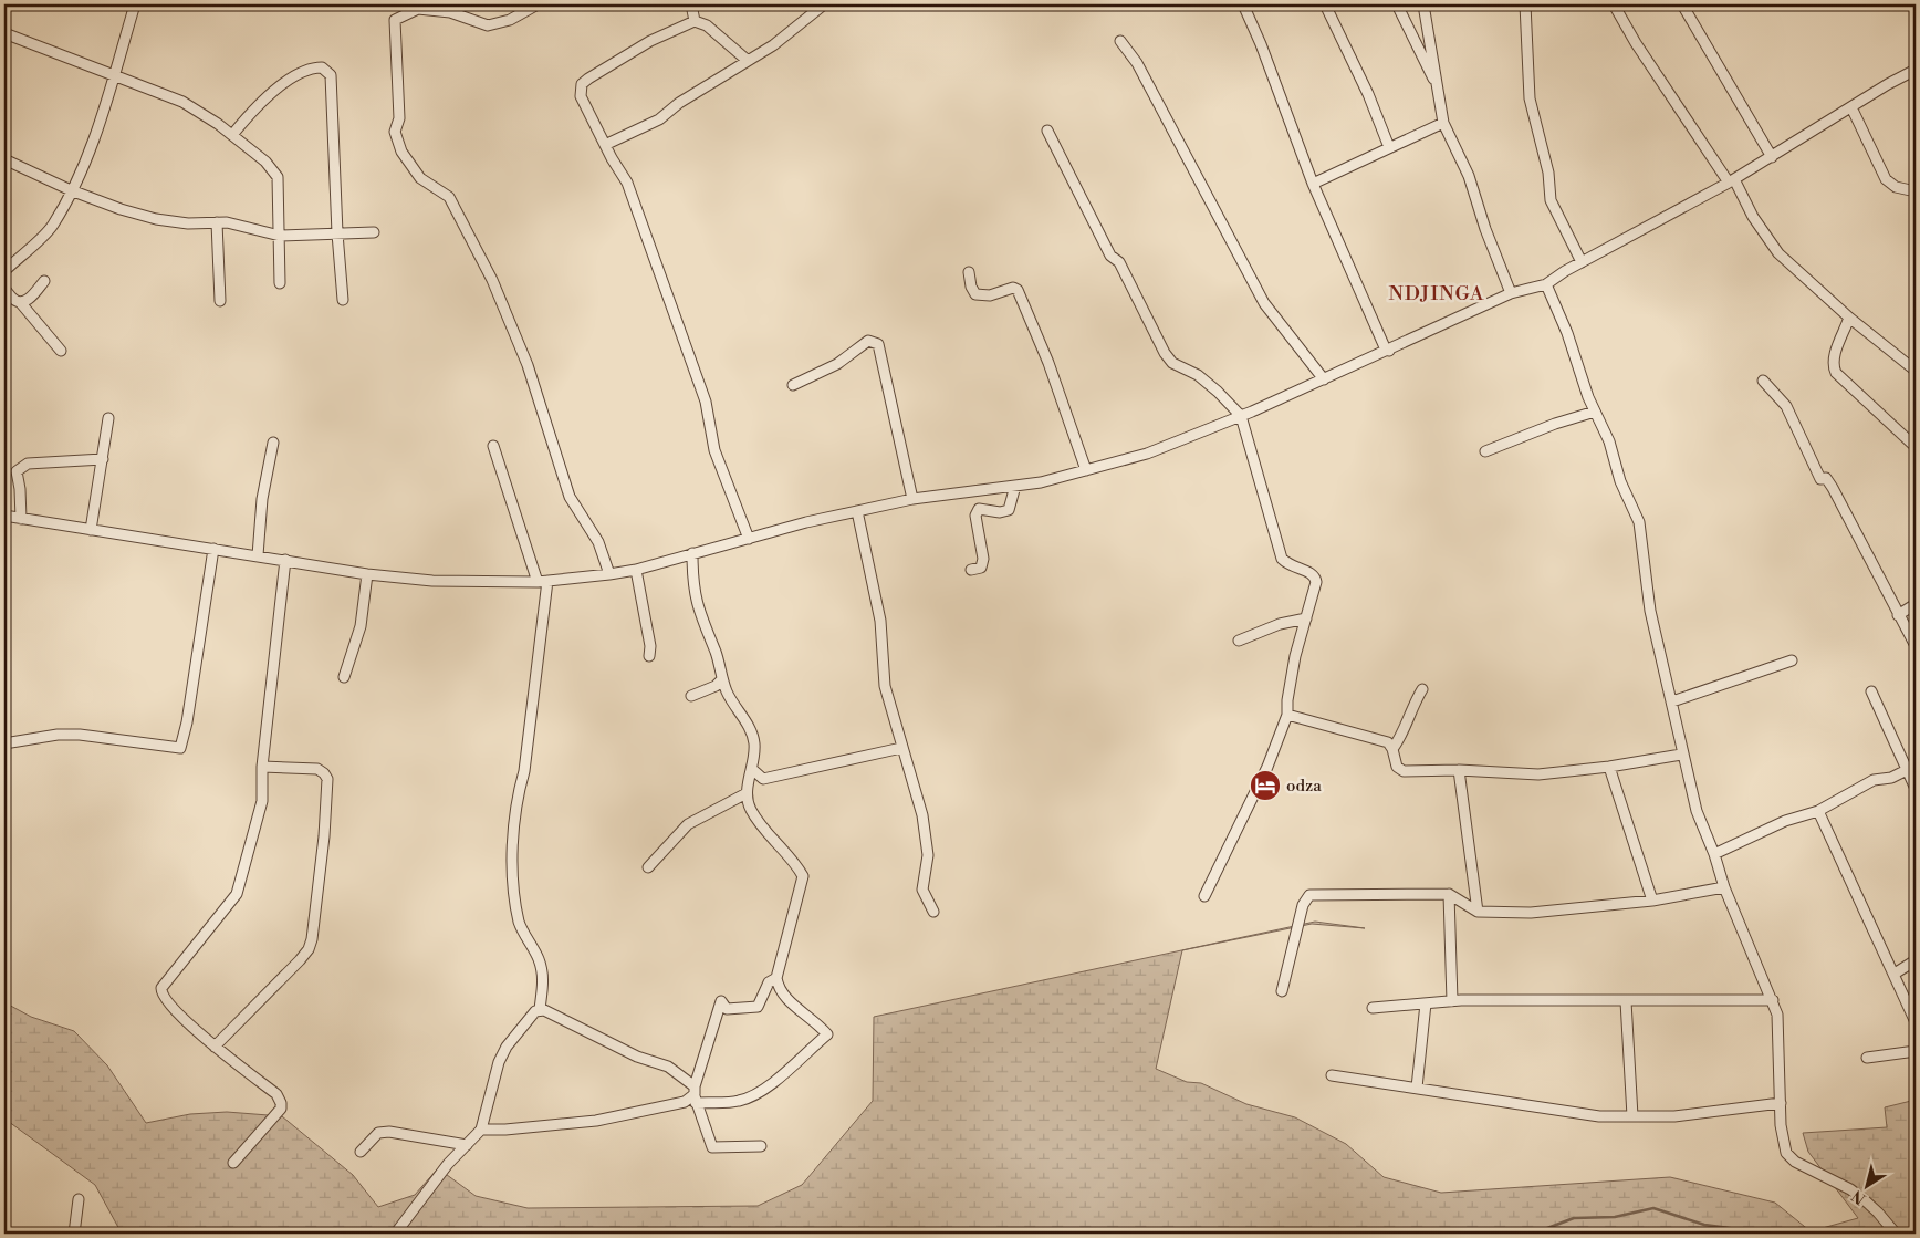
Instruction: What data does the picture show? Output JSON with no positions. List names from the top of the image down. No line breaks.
{"districts":["NDJINGA"],"places":{"hotel":["odza"]},"north":"bottom left"}
